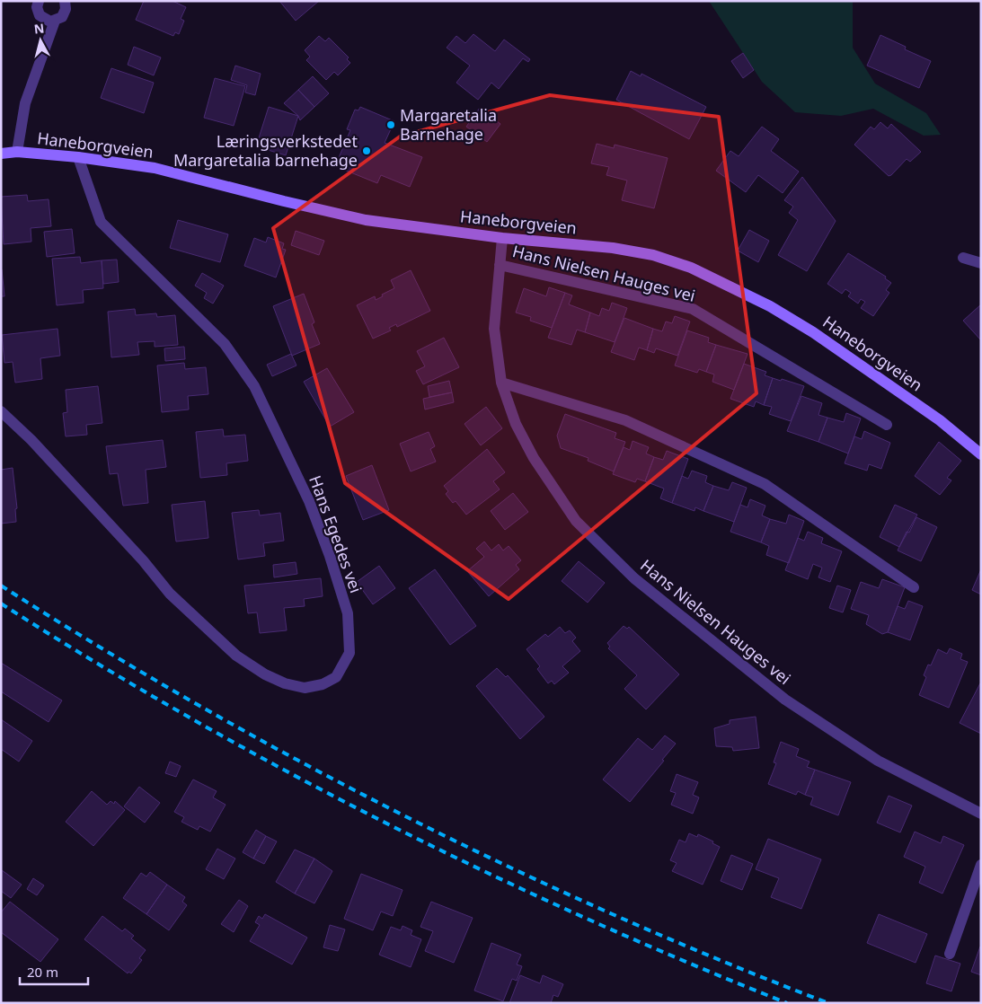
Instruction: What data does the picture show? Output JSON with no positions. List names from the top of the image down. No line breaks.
{"streets":{"street":["Haneborgveien","Hans Nielsen Hauges vei","Hans Egedes vei"]},"crossings":[["Haneborgveien","Hans Nielsen Hauges vei"],["Haneborgveien","Hans Egedes vei"]],"places":["Margaretalia Barnehage","Læringsverkstedet Margaretalia barnehage"],"scale_bar":"20 m","north":"top"}
